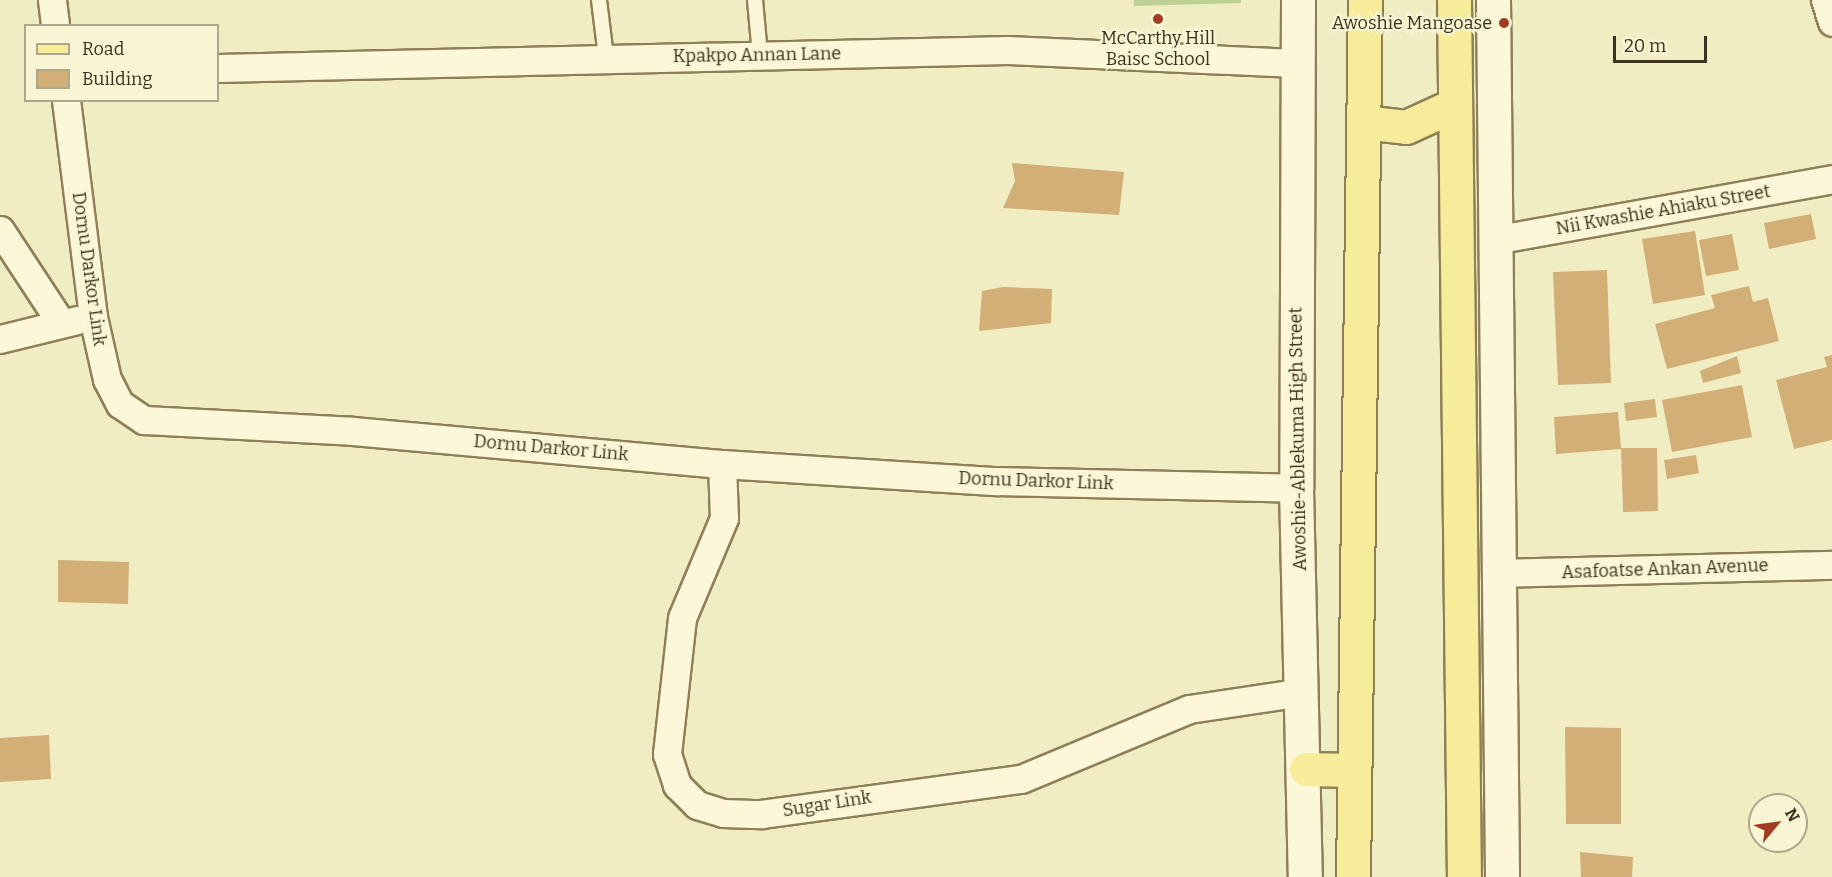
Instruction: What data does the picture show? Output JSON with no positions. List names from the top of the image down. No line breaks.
{"streets":{"street":["Kpakpo Annan Lane","Nii Kwashie Ahiaku Street","Dornu Darkor Link","Awoshie-Ablekuma High Street","Asafoatse Ankan Avenue","Sugar Link"]},"crossings":[["Kpakpo Annan Lane","Awoshie-Ablekuma High Street"],["Dornu Darkor Link","Awoshie-Ablekuma High Street"],["Dornu Darkor Link","Sugar Link"],["Awoshie-Ablekuma High Street","Sugar Link"]],"places":["McCarthy Hill Baisc School","Awoshie Mangoase"],"legend":["Road","Building"],"scale_bar":"20 m","north":"top right"}
